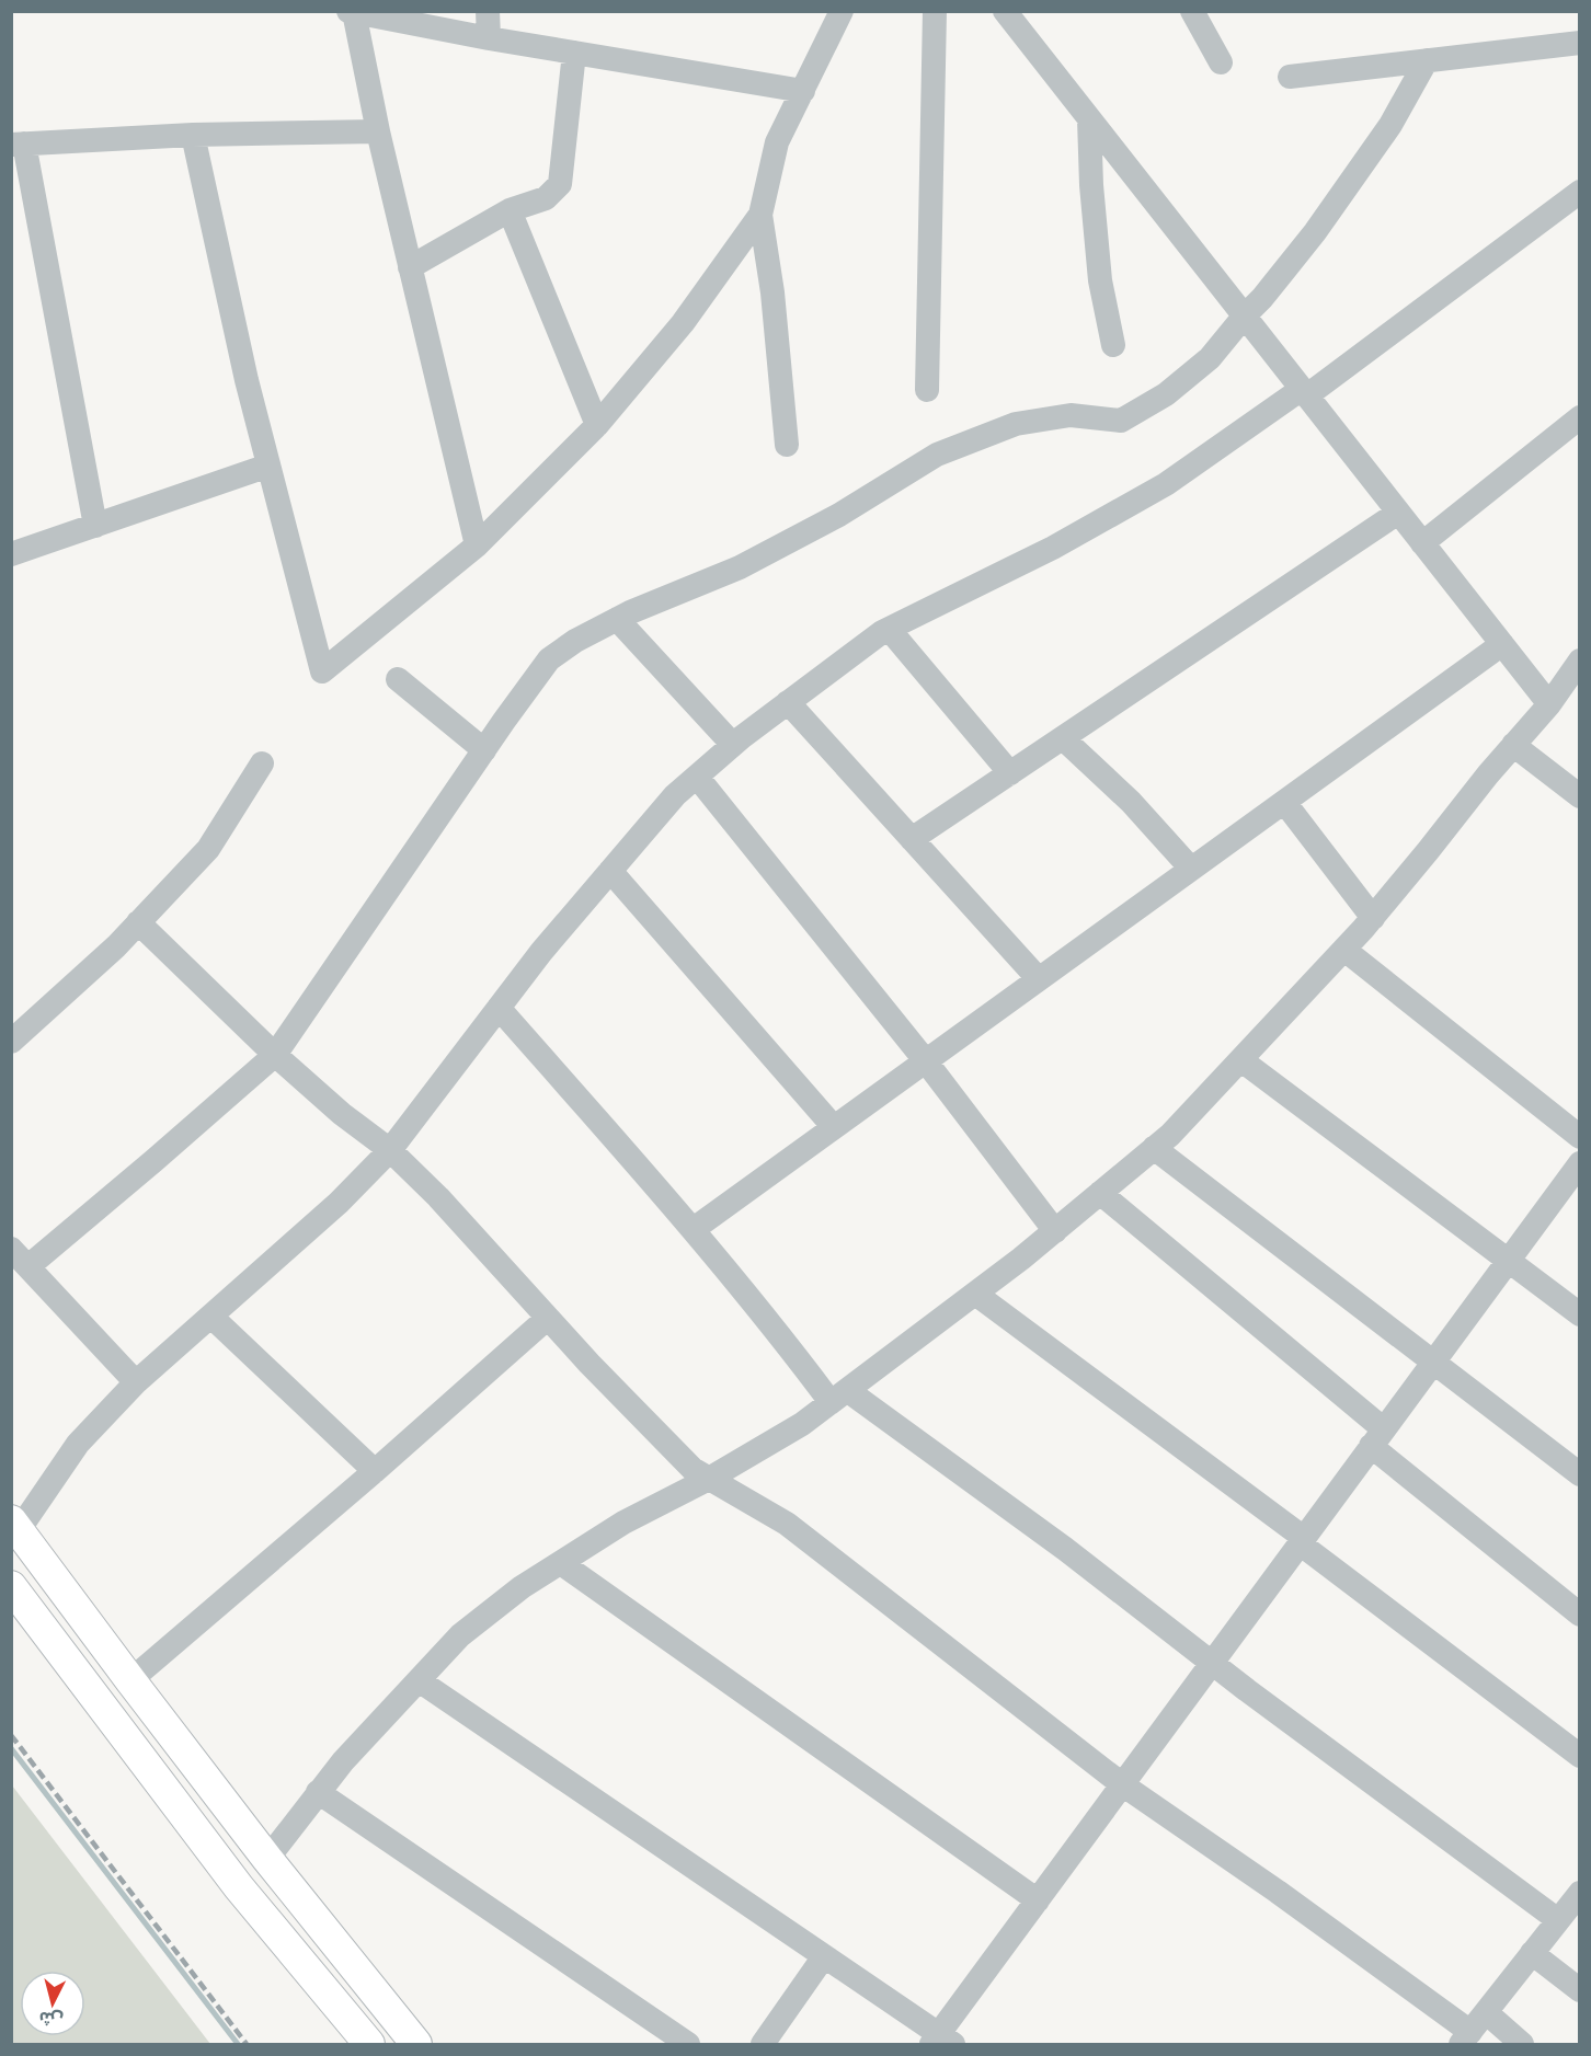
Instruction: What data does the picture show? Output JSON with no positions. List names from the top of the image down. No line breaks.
{"north":"bottom"}
